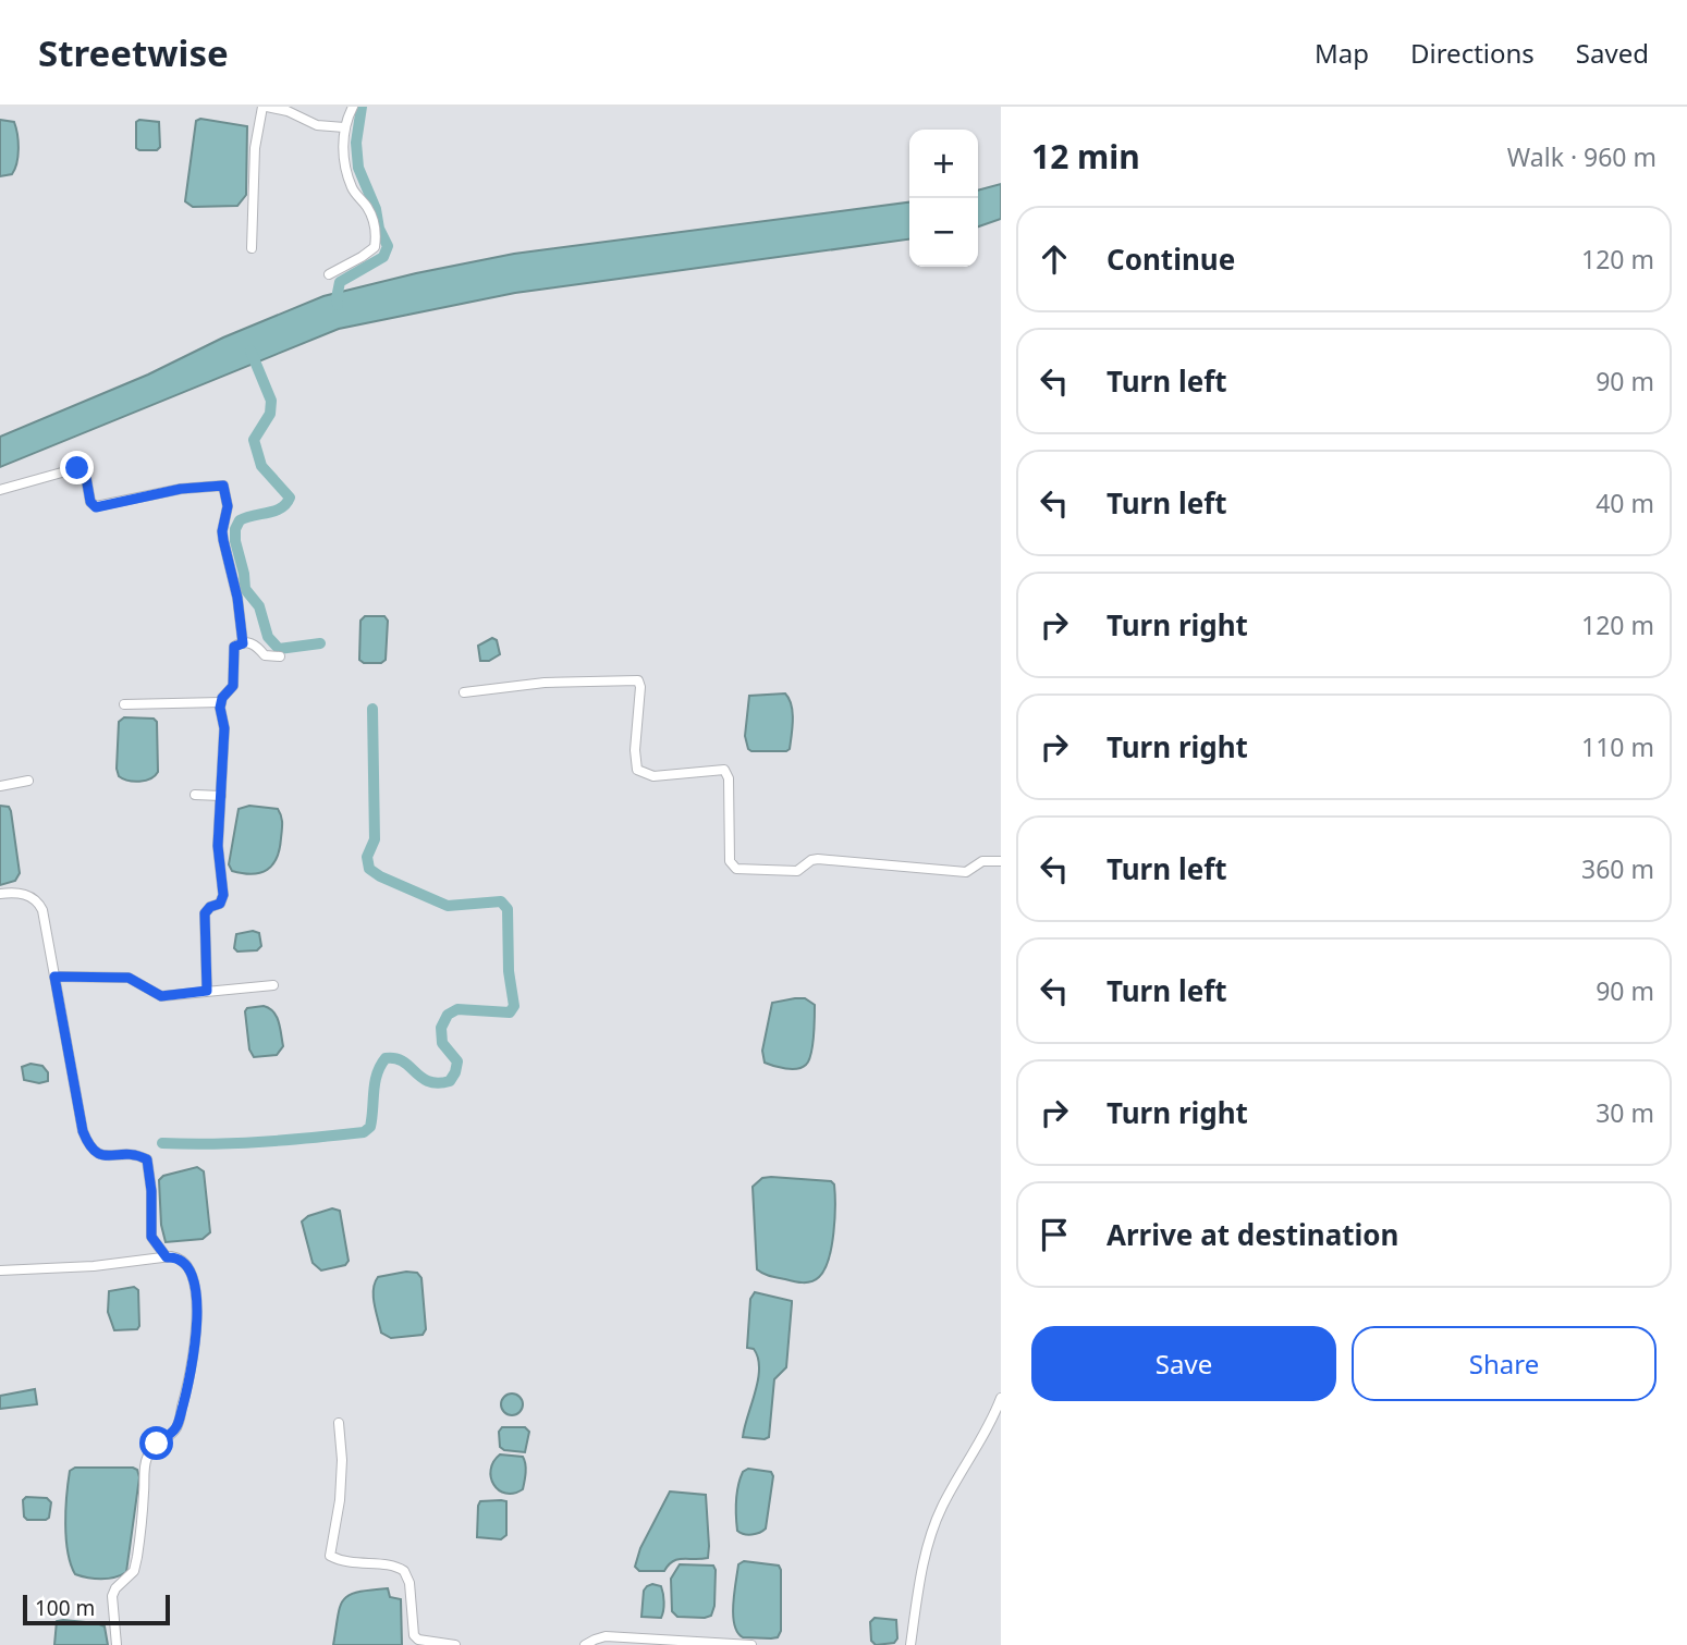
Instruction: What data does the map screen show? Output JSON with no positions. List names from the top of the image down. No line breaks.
{"scale_bar":"100 m","page":{"header":"Streetwise","nav":["Map","Directions","Saved"],"heading":["12 min","Walk · 960 m"],"map_buttons":["+","−"],"list":[["Continue","120 m"],["Turn left","90 m"],["Turn left","40 m"],["Turn right","120 m"],["Turn right","110 m"],["Turn left","360 m"],["Turn left","90 m"],["Turn right","30 m"],"Arrive at destination"],"buttons":["Save","Share"],"scale":"100 m"}}
